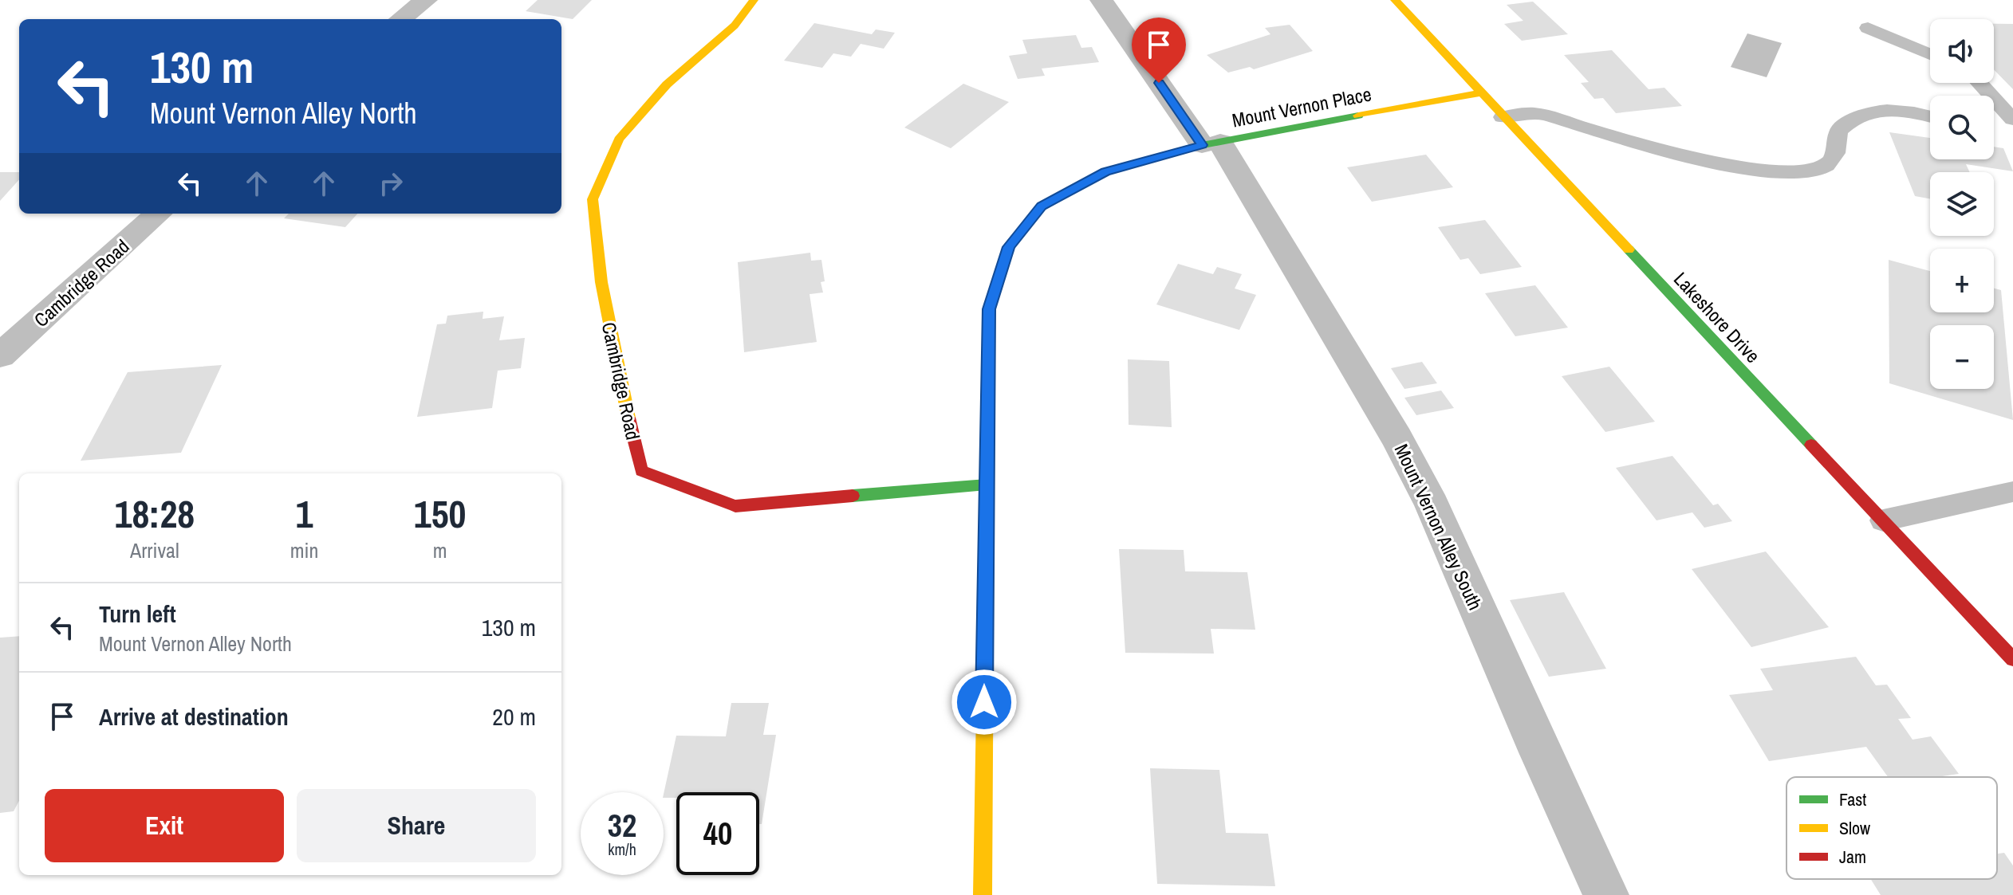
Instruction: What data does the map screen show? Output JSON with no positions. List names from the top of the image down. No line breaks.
{"streets":{"street":["Mount Vernon Place","Cambridge Road","Lakeshore Drive","Mount Vernon Alley South"]},"crossings":[["Mount Vernon Place","Cambridge Road"],["Mount Vernon Place","Lakeshore Drive"],["Mount Vernon Place","Mount Vernon Alley South"]],"legend":["Fast","Slow","Jam"],"page":{"map_buttons":["+","−"],"turn":["130 m","Mount Vernon Alley North"],"eta":["18:28","Arrival","1","min","150","m"],"list":[{"name":"Turn left","note":"Mount Vernon Alley North","value":"130 m"},{"name":"Arrive at destination","value":"20 m"}],"buttons":["Exit","Share"],"speed":"32 km/h","limit":"40"}}
